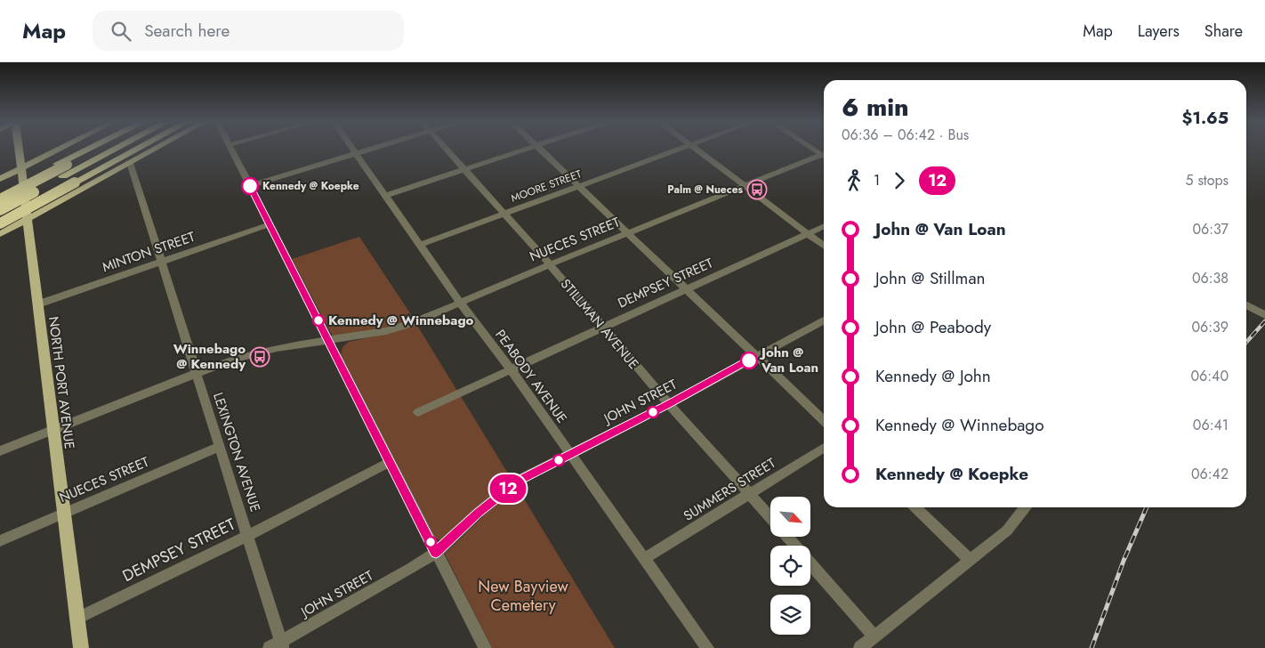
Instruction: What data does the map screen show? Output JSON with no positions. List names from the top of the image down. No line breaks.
{"streets":{"main road":["NORTH PORT AVENUE"],"street":["MOORE STREET","NUECES STREET","MINTON STREET","DEMPSEY STREET","STILLMAN AVENUE","PEABODY AVENUE","JOHN STREET","LEXINGTON AVENUE","SUMMERS STREET"]},"crossings":[["MOORE STREET","STILLMAN AVENUE"],["MOORE STREET","PEABODY AVENUE"],["NUECES STREET","STILLMAN AVENUE"],["NUECES STREET","PEABODY AVENUE"],["NUECES STREET","NORTH PORT AVENUE"],["NUECES STREET","LEXINGTON AVENUE"],["MINTON STREET","NORTH PORT AVENUE"],["MINTON STREET","LEXINGTON AVENUE"],["DEMPSEY STREET","STILLMAN AVENUE"],["DEMPSEY STREET","PEABODY AVENUE"],["DEMPSEY STREET","NORTH PORT AVENUE"],["DEMPSEY STREET","LEXINGTON AVENUE"],["STILLMAN AVENUE","JOHN STREET"],["STILLMAN AVENUE","SUMMERS STREET"],["PEABODY AVENUE","JOHN STREET"],["PEABODY AVENUE","SUMMERS STREET"],["JOHN STREET","LEXINGTON AVENUE"]],"parks":["New Bayview Cemetery"],"places":{"other":["Kennedy @ Koepke","Kennedy @ Winnebago","John @ Van Loan"],"bus stop":["Palm @ Nueces","Winnebago @ Kennedy"]},"lines":["bus line 12"],"north":"bottom right","page":{"header":"Map","search":"Search here","nav":["Map","Layers","Share"],"on_map":"12","heading":["6 min","06:36 – 06:42 · Bus","$1.65"],"legs":["1","12","5 stops"],"list":[{"name":"John @ Van Loan","value":"06:37"},{"name":"John @ Stillman","value":"06:38"},{"name":"John @ Peabody","value":"06:39"},{"name":"Kennedy @ John","value":"06:40"},{"name":"Kennedy @ Winnebago","value":"06:41"},{"name":"Kennedy @ Koepke","value":"06:42"}]}}
